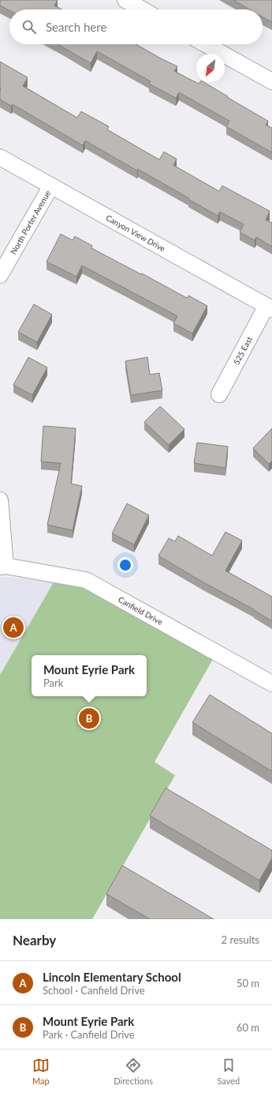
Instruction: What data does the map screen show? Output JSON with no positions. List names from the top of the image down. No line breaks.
{"streets":{"street":["North Porter Avenue","Canyon View Drive","525 East","Canfield Drive"]},"crossings":[["North Porter Avenue","Canyon View Drive"],["Canyon View Drive","525 East"]],"north":"bottom left","page":{"search":"Search here","pins":["A","B"],"popup":["Mount Eyrie Park","Park"],"heading":["Nearby","2 results"],"list":[{"mark":"A","name":"Lincoln Elementary School","note":"School · Canfield Drive","value":"50 m"},{"mark":"B","name":"Mount Eyrie Park","note":"Park · Canfield Drive","value":"60 m"}],"nav":["Map","Directions","Saved"]}}
